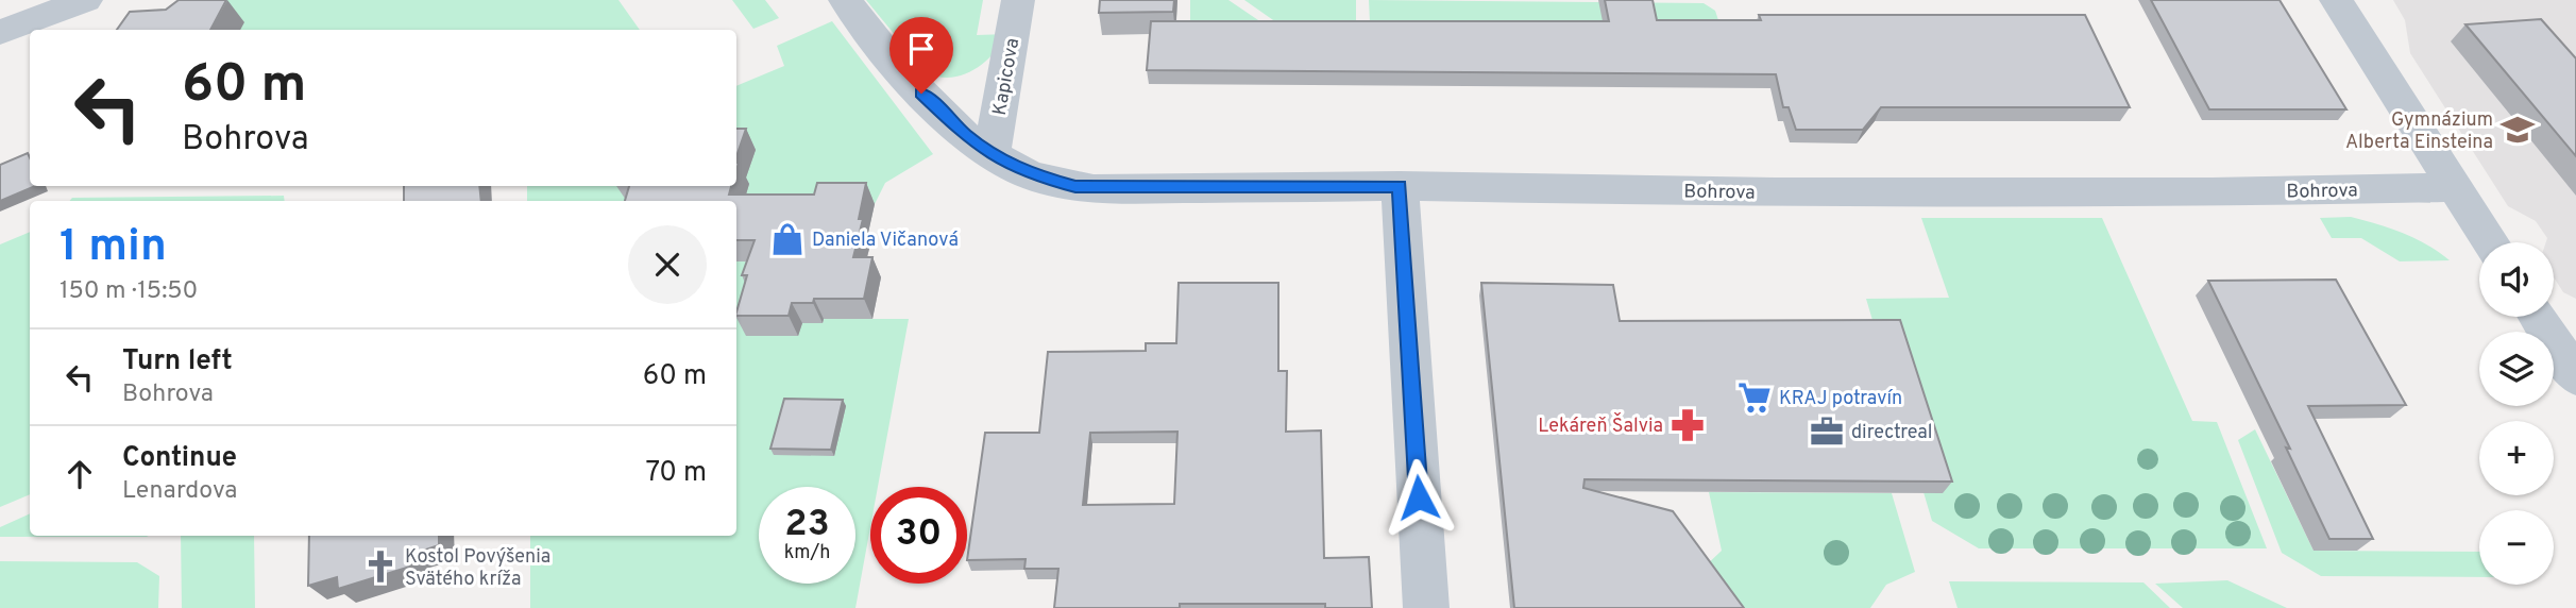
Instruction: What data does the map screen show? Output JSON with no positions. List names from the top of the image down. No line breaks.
{"streets":{"street":["Kapicova","Bohrova"]},"crossings":[["Kapicova","Bohrova"]],"places":{"school or university":["Gymnázium Alberta Einsteina"],"shop":["Daniela Vičanová"],"supermarket":["KRAJ potravín"],"pharmacy":["Lekáreň Šalvia"],"office":["directreal"],"church":["Kostol Povýšenia Svätého kríža"]},"page":{"turn":["60 m","Bohrova"],"heading":["1 min","150 m · 15:50"],"map_buttons":["+","−"],"list":[{"name":"Turn left","note":"Bohrova","value":"60 m"},{"name":"Continue","note":"Lenardova","value":"70 m"}],"speed":"23 km/h","limit":"30"}}
